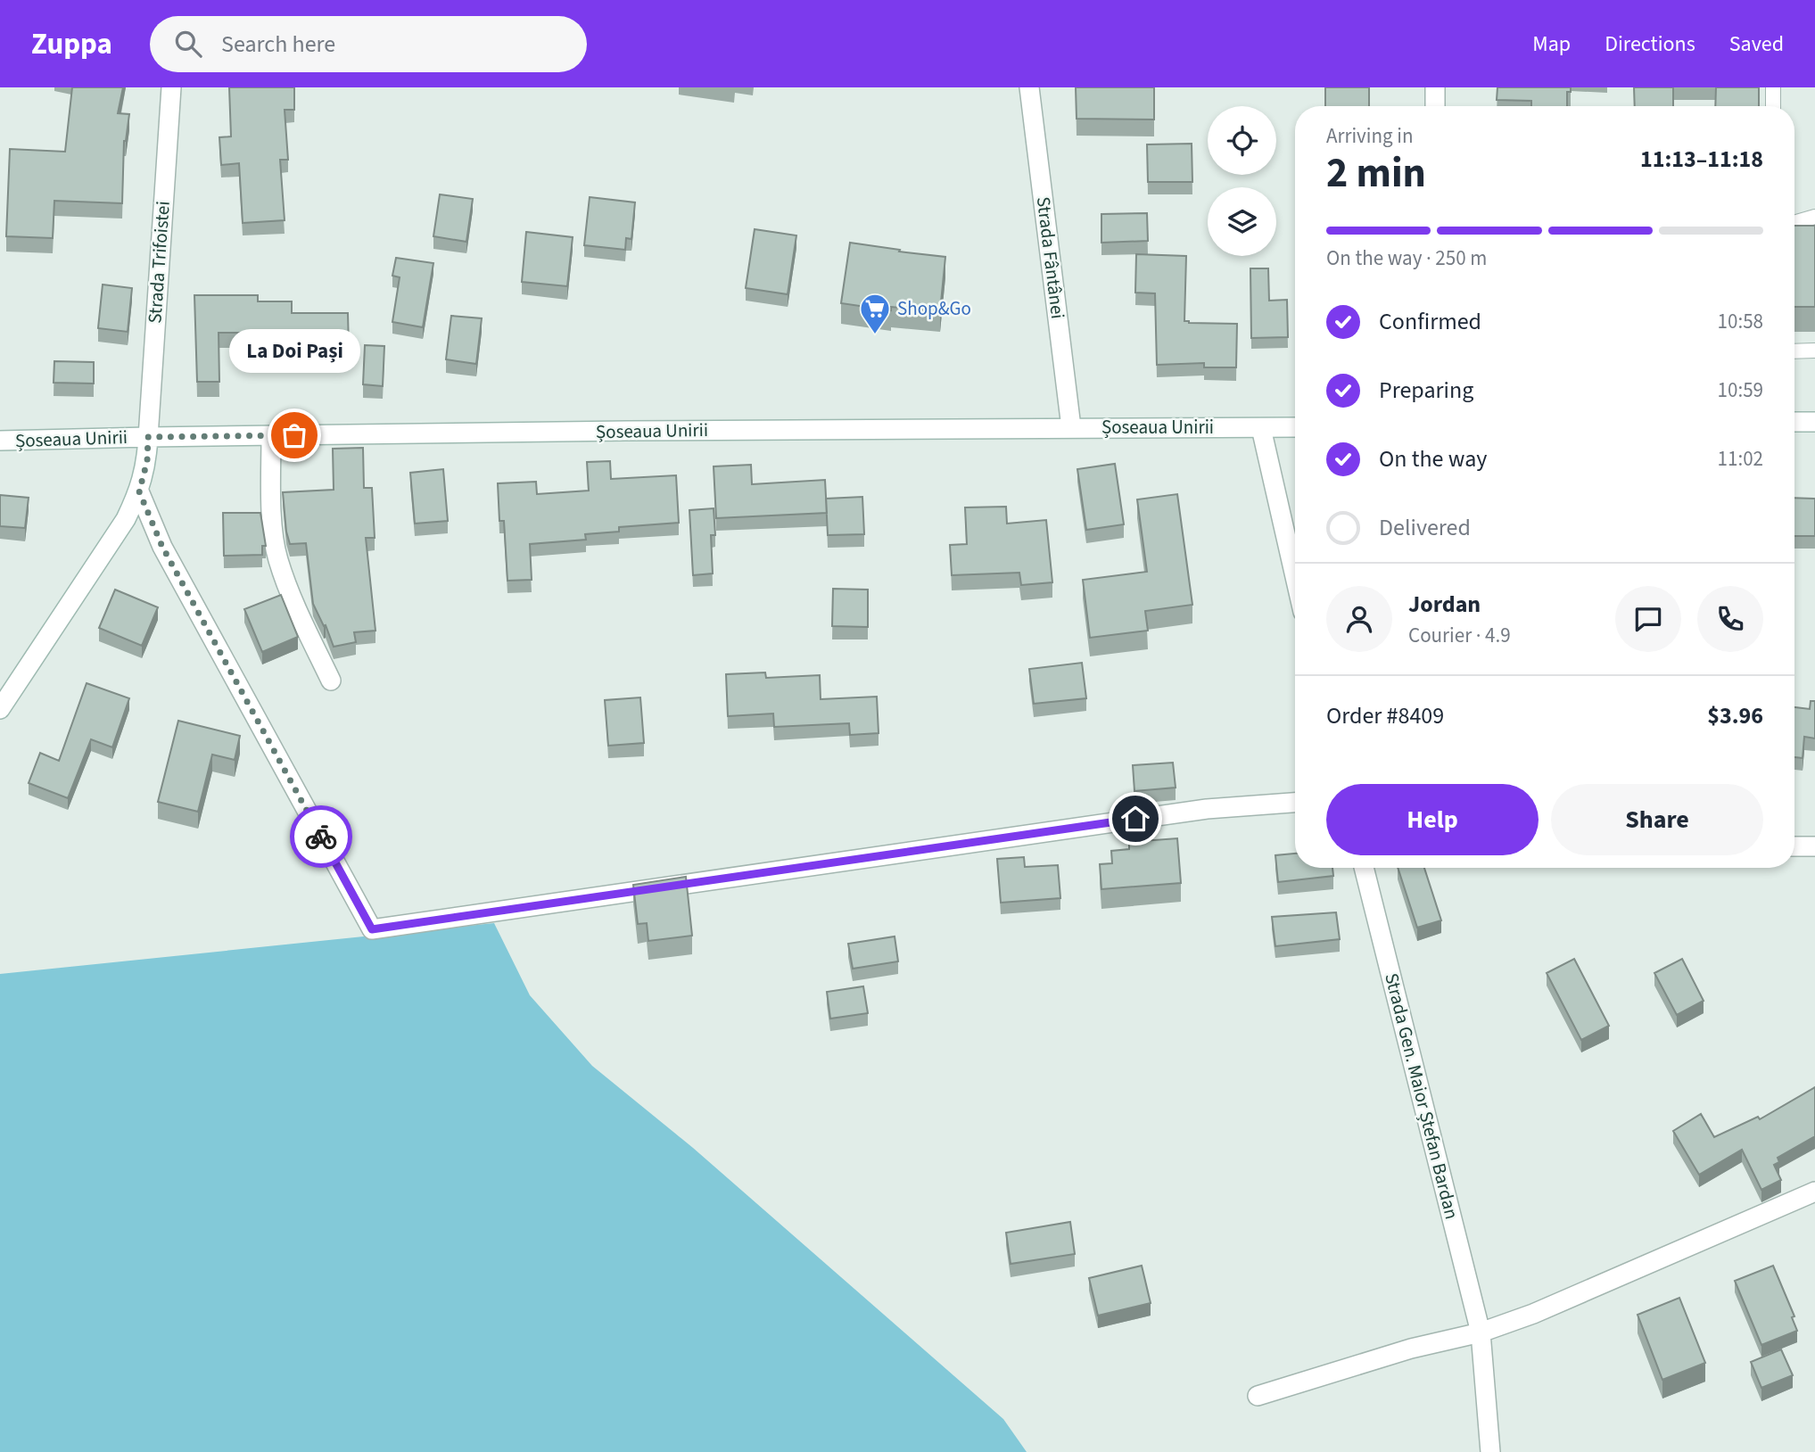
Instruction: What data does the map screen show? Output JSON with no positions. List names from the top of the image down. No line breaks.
{"streets":{"street":["Strada Fântânei","Strada Trifoistei","Șoseaua Unirii","Strada Gen. Maior Ștefan Bardan"]},"crossings":[["Strada Fântânei","Șoseaua Unirii"],["Strada Trifoistei","Șoseaua Unirii"]],"places":{"supermarket":["Shop&Go"],"other":["La Doi Pași"]},"page":{"header":"Zuppa","search":"Search here","nav":["Map","Directions","Saved"],"heading":["2 min","Arriving in","11:13–11:18"],"panel":["Jordan","Courier · 4.9","Order #8409","$3.96"],"bar":"On the way · 250 m","list":[["Confirmed","10:58"],["Preparing","10:59"],["On the way","11:02"],"Delivered"],"bubble":"La Doi Pași","buttons":["Help","Share"]}}
